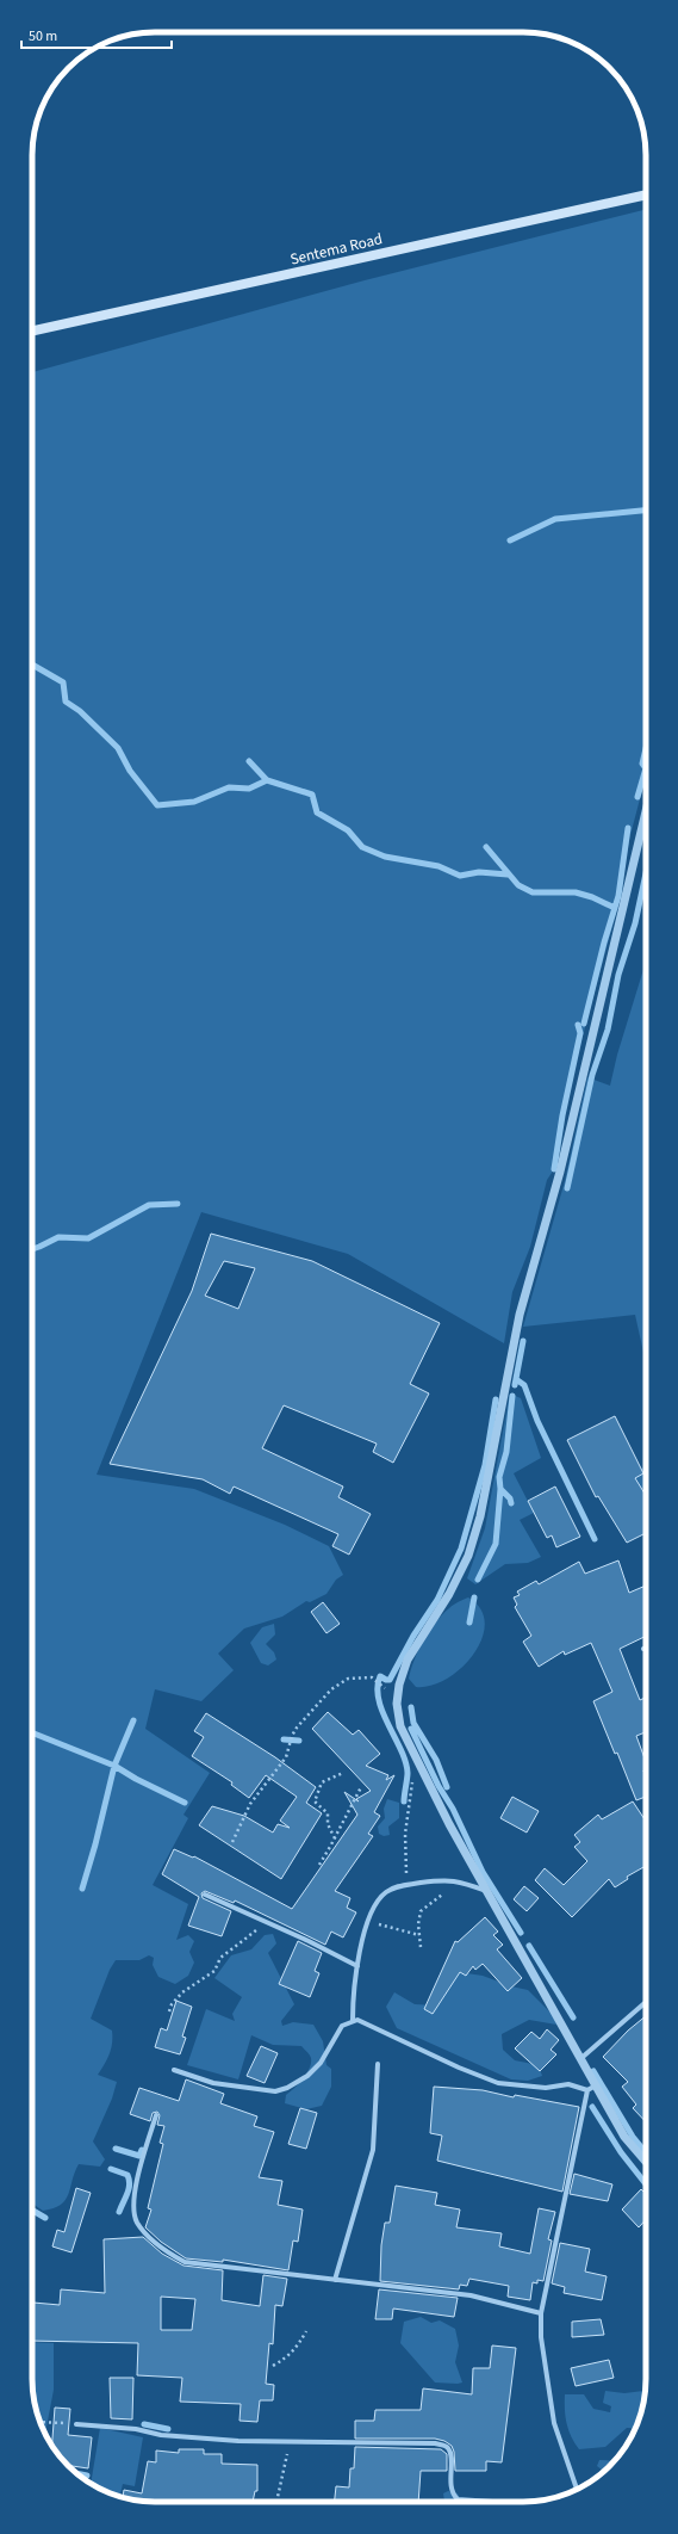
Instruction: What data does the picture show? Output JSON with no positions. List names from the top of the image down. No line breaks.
{"streets":{"main road":["Sentema Road"]},"scale_bar":"50 m"}
